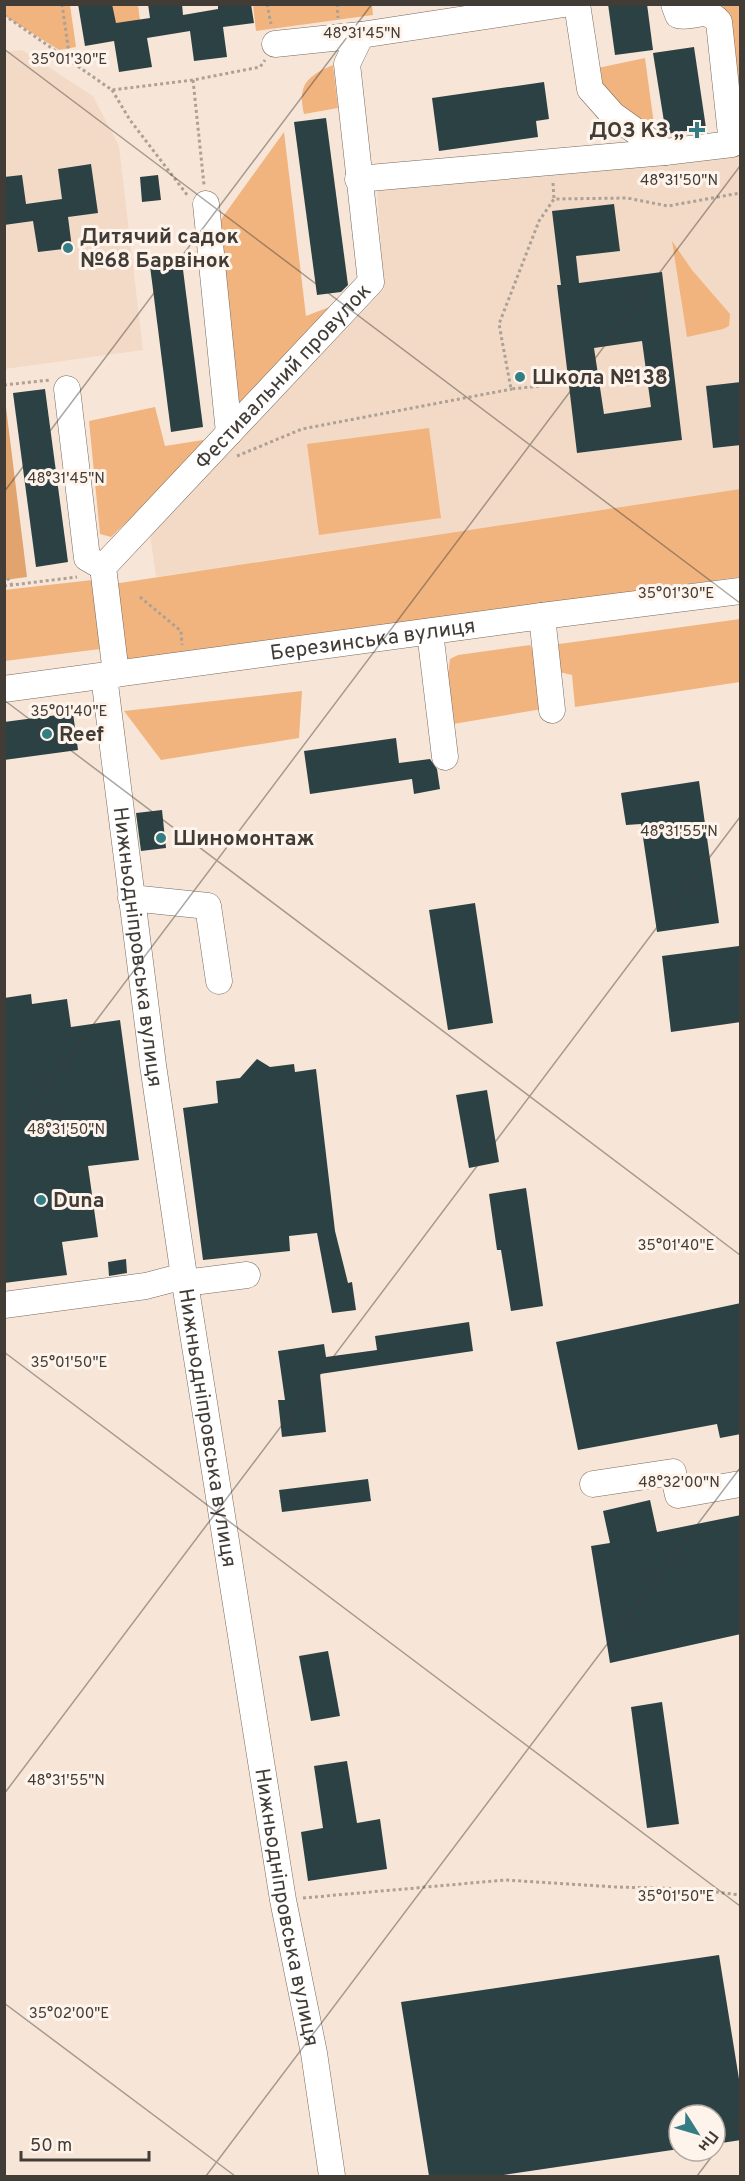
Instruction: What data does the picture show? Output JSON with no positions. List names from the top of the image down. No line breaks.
{"streets":{"street":["Фестивальний провулок","Березинська вулиця","Нижньодніпровська вулиця"]},"crossings":[["Березинська вулиця","Нижньодніпровська вулиця"]],"places":{"health":["ДОЗ КЗ ,,"],"other":["Дитячий садок №68 Барвінок","Школа №138","Reef","Шиномонтаж","Duna"]},"scale_bar":"50 m","north":"bottom right","coordinates":["48°31'45\"N","35°01'30\"E","48°31'50\"N","35°01'40\"E","48°31'55\"N","35°01'50\"E","48°32'00\"N","35°02'00\"E"]}
